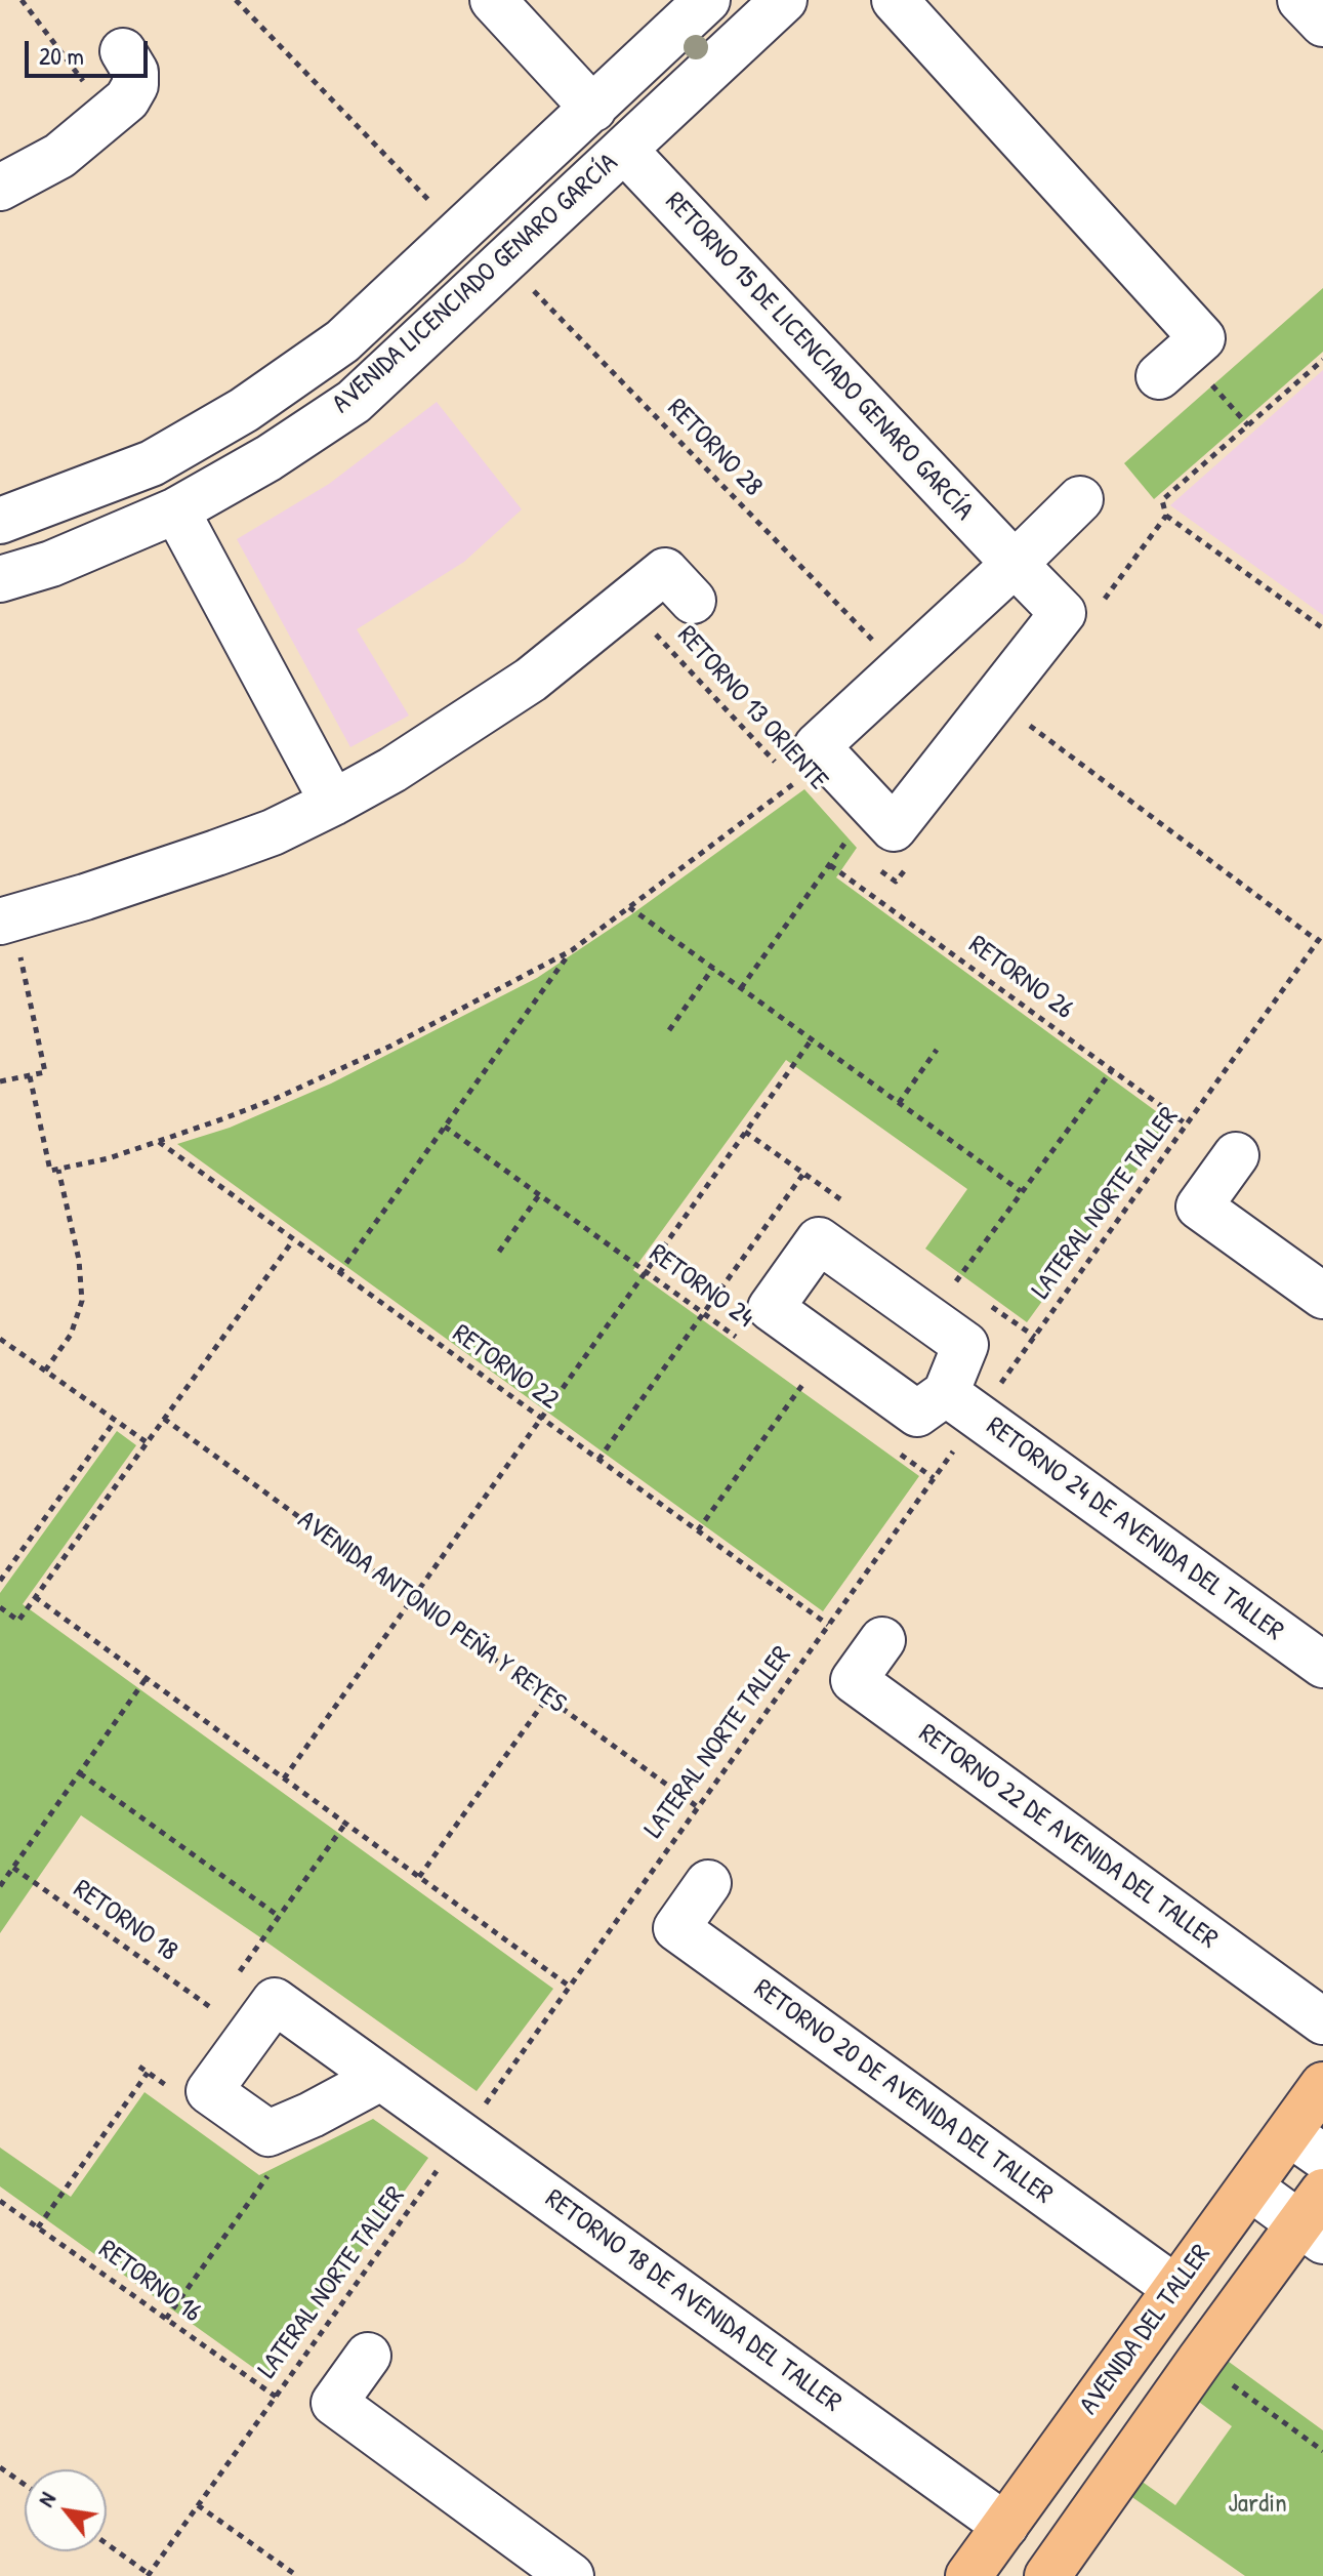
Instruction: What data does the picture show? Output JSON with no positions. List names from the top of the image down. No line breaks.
{"streets":{"main road":["AVENIDA DEL TALLER"],"street":["AVENIDA LICENCIADO GENARO GARCÍA","RETORNO 15 DE LICENCIADO GENARO GARCÍA","RETORNO 24 DE AVENIDA DEL TALLER","RETORNO 22 DE AVENIDA DEL TALLER","RETORNO 20 DE AVENIDA DEL TALLER","RETORNO 18 DE AVENIDA DEL TALLER"],"path":["RETORNO 28","RETORNO 13 ORIENTE","RETORNO 26","LATERAL NORTE TALLER","RETORNO 24","RETORNO 22","AVENIDA ANTONIO PEÑA Y REYES","RETORNO 18","RETORNO 16"]},"crossings":[["AVENIDA LICENCIADO GENARO GARCÍA","RETORNO 15 DE LICENCIADO GENARO GARCÍA"],["RETORNO 26","LATERAL NORTE TALLER"],["LATERAL NORTE TALLER","RETORNO 22"],["LATERAL NORTE TALLER","RETORNO 24 DE AVENIDA DEL TALLER"],["LATERAL NORTE TALLER","AVENIDA ANTONIO PEÑA Y REYES"],["LATERAL NORTE TALLER","RETORNO 16"],["LATERAL NORTE TALLER","RETORNO 18 DE AVENIDA DEL TALLER"],["RETORNO 20 DE AVENIDA DEL TALLER","AVENIDA DEL TALLER"],["RETORNO 18 DE AVENIDA DEL TALLER","AVENIDA DEL TALLER"]],"parks":["Jardin"],"scale_bar":"20 m","north":"top left"}
